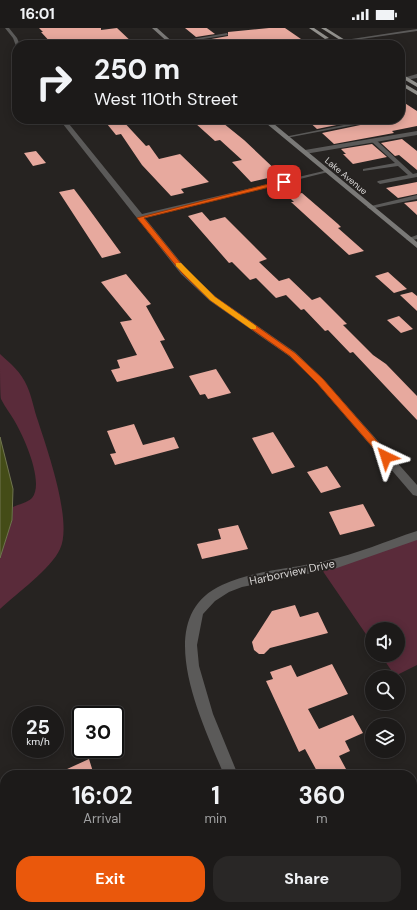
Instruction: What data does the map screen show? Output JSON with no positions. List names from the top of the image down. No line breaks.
{"streets":{"street":["Lake Avenue","Harborview Drive"]},"page":{"status":"16:01","turn":["250 m","West 110th Street"],"speed":"25 km/h","limit":"30","eta":["16:02","Arrival","1","min","360","m"],"buttons":["Exit","Share"]}}
